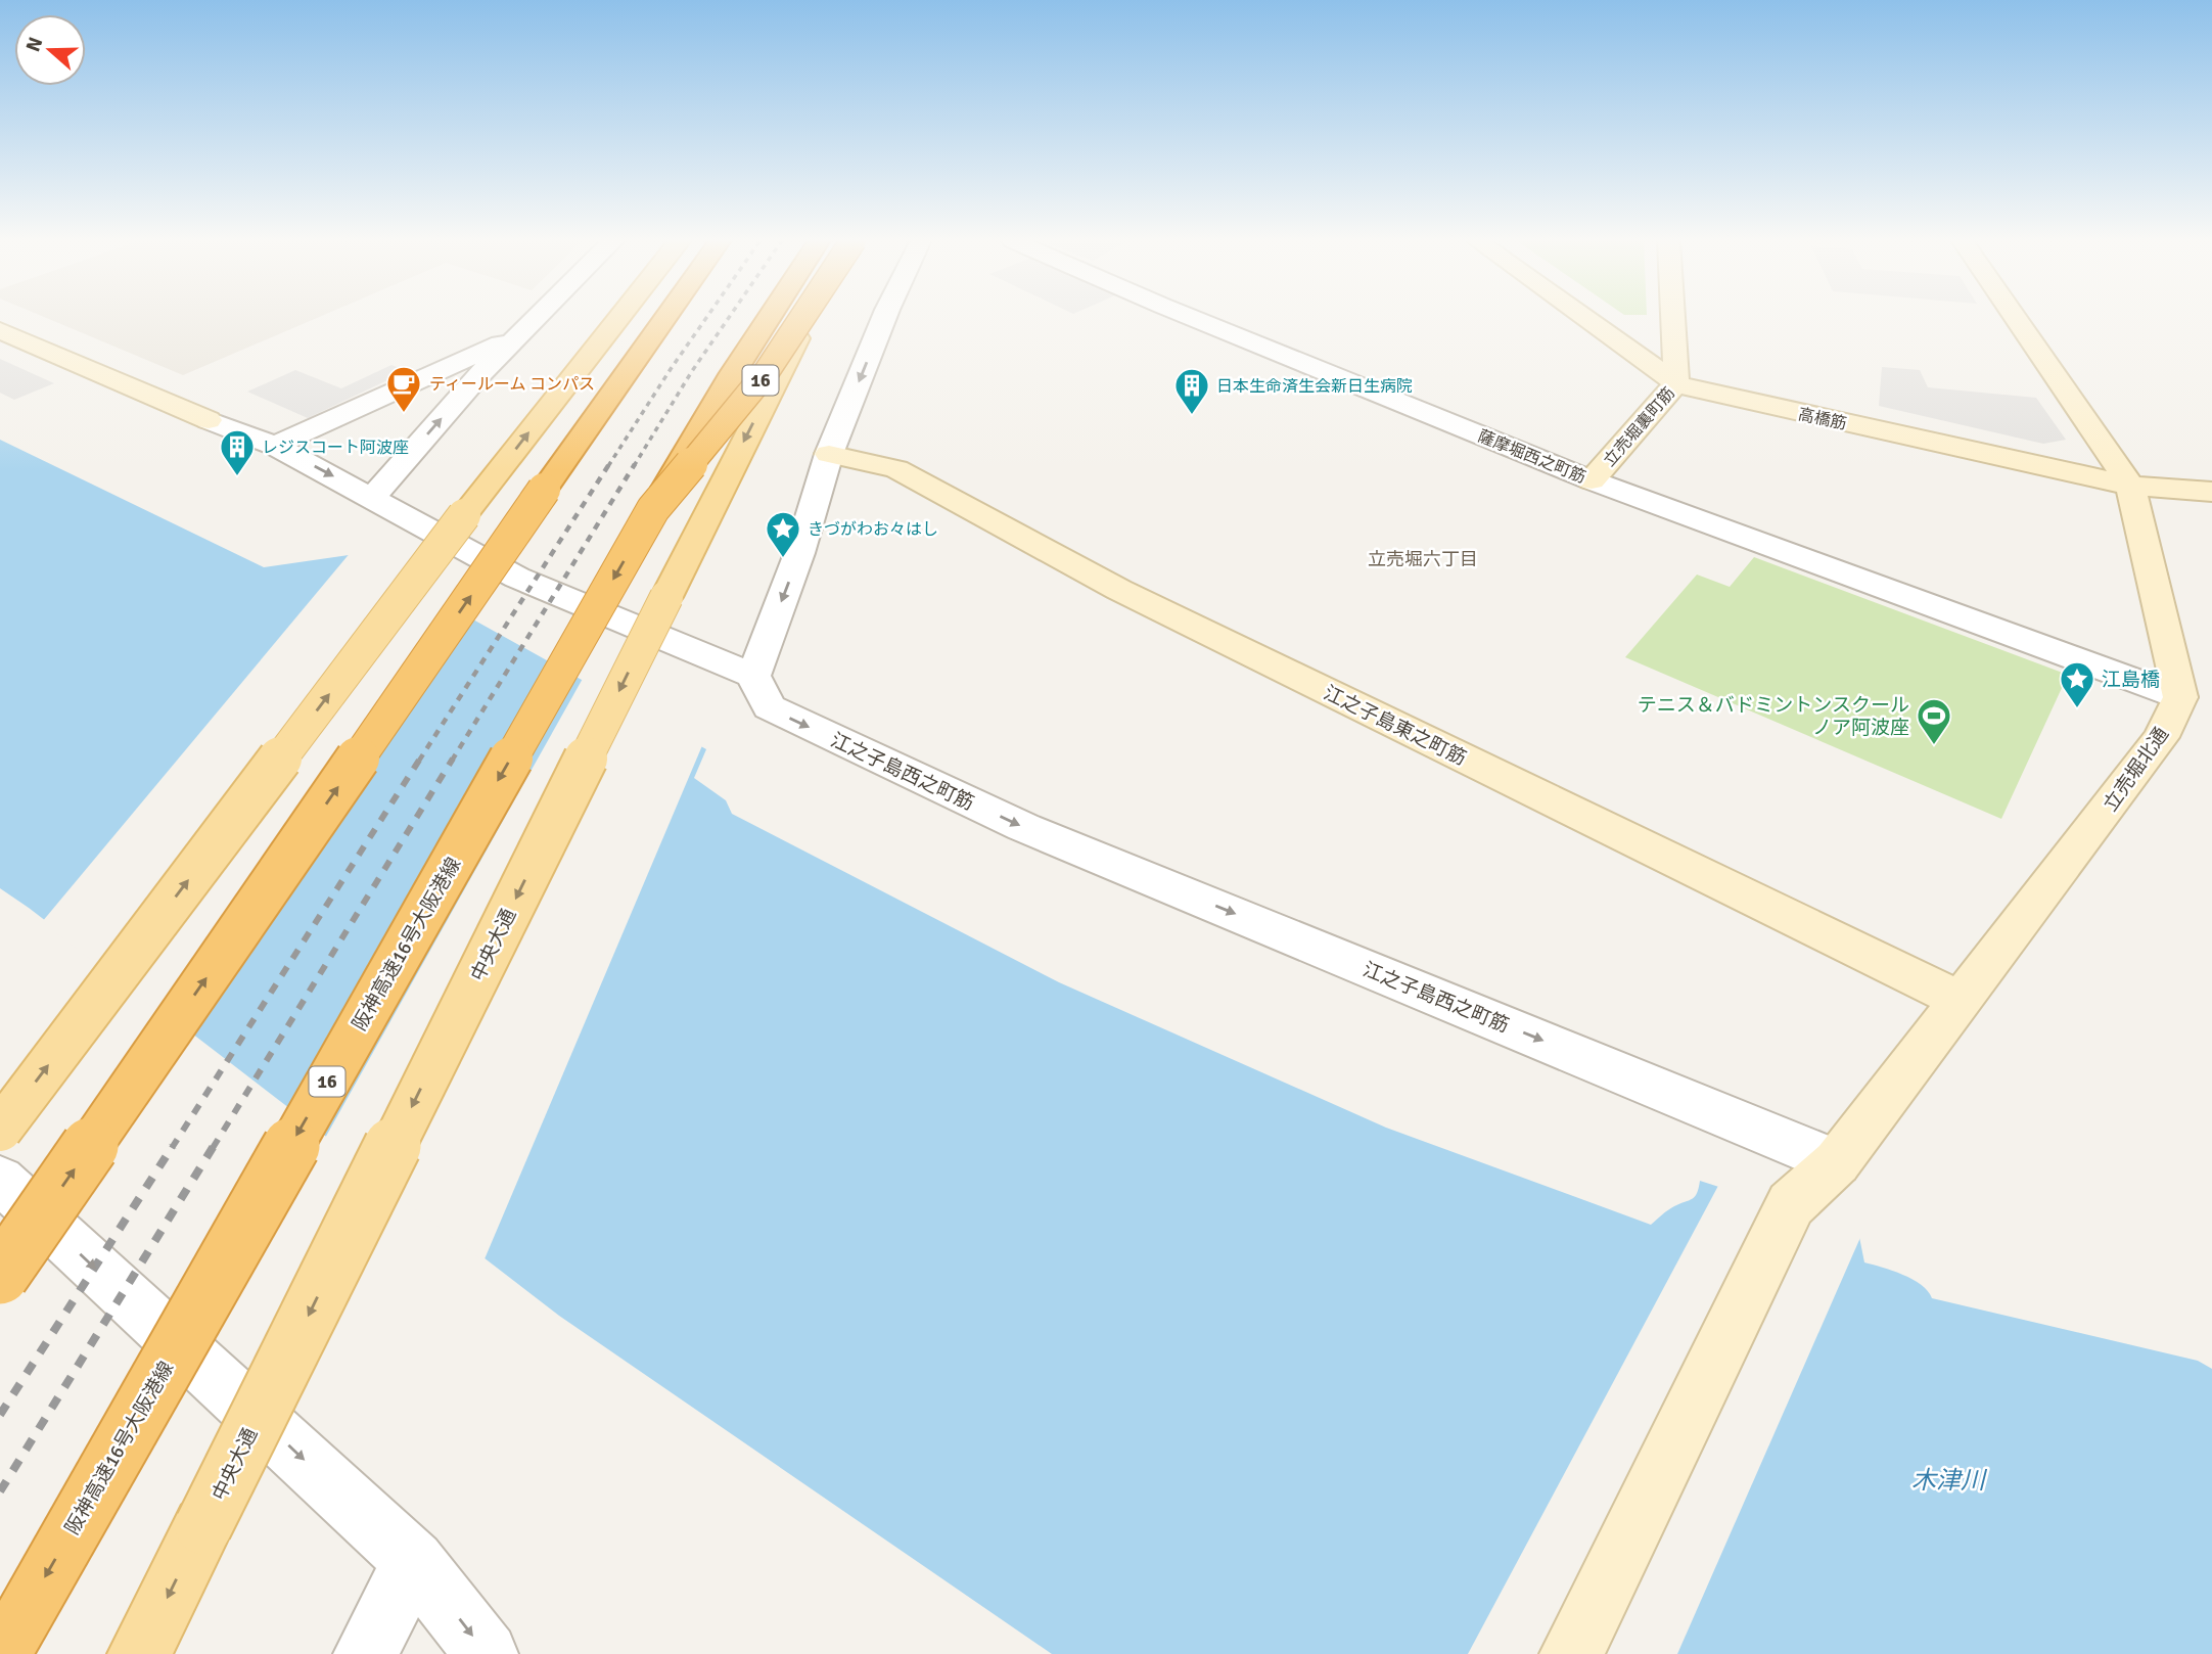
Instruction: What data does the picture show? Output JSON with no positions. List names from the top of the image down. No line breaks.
{"streets":{"highway":["16","阪神高速16号大阪港線"],"main road":["中央大通"],"street":["高橋筋","立売堀裏町筋","薩摩堀西之町筋","江之子島東之町筋","立売堀北通","江之子島西之町筋"]},"crossings":[["16","阪神高速16号大阪港線"],["高橋筋","立売堀裏町筋"],["立売堀裏町筋","薩摩堀西之町筋"],["薩摩堀西之町筋","立売堀北通"],["江之子島東之町筋","立売堀北通"],["立売堀北通","江之子島西之町筋"]],"one_way":["江之子島西之町筋"],"districts":["立売堀六丁目"],"water":["木津川"],"places":{"cafe":["ティールーム コンパス"],"building":["日本生命済生会新日生病院","レジスコート阿波座"],"place":["きづがわお々はし","江島橋"],"sports":["テニス＆バドミントンスクール ノア阿波座"]},"north":"left"}
